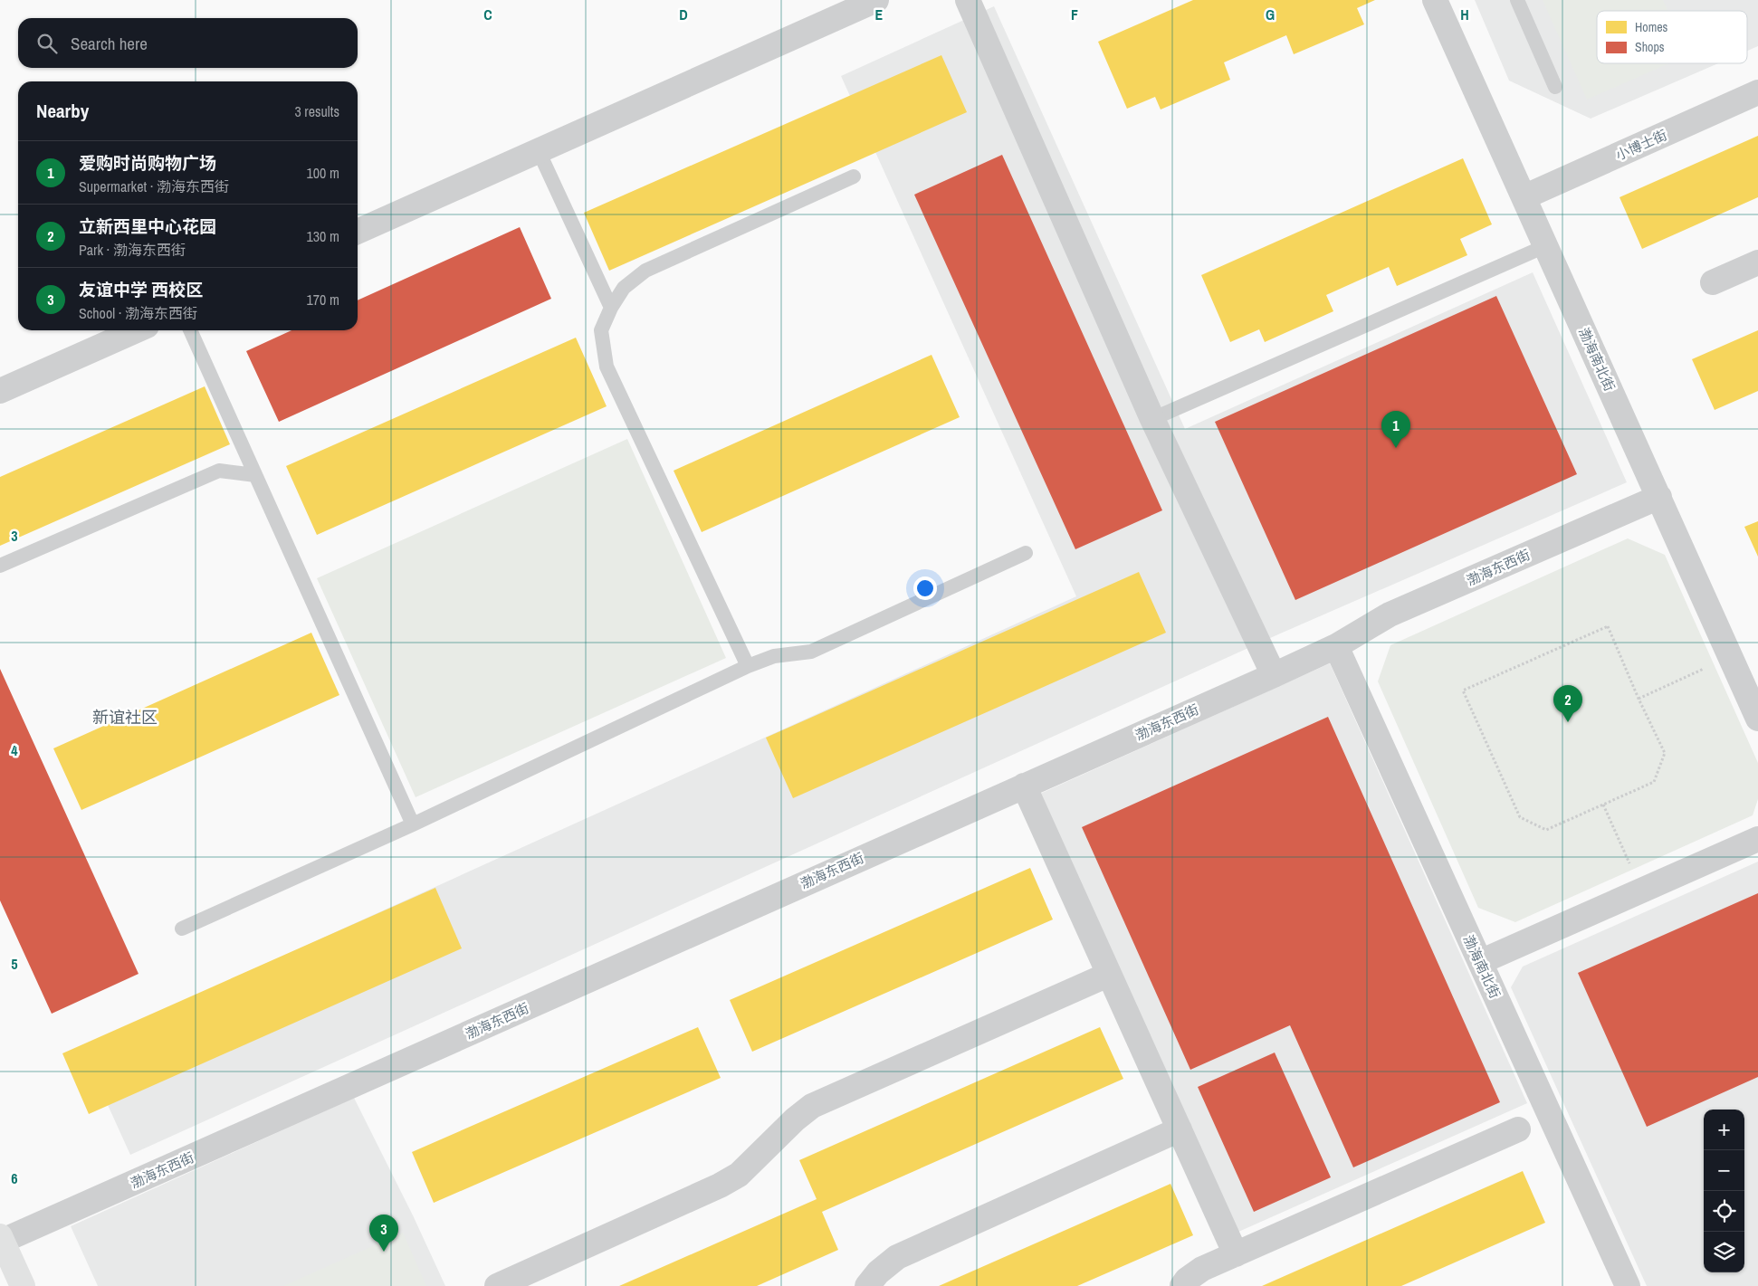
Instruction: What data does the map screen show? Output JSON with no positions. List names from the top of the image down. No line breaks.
{"streets":{"street":["小博士街","渤海南北街","渤海东西街"]},"crossings":[["小博士街","渤海南北街"],["渤海南北街","渤海东西街"]],"districts":["新谊社区"],"legend":["Homes","Shops"],"page":{"search":"Search here","heading":["Nearby","3 results"],"list":[{"mark":"1","name":"爱购时尚购物广场","note":"Supermarket · 渤海东西街","value":"100 m"},{"mark":"2","name":"立新西里中心花园","note":"Park · 渤海东西街","value":"130 m"},{"mark":"3","name":"友谊中学 西校区","note":"School · 渤海东西街","value":"170 m"}],"pins":["1","2","3"],"map_buttons":["+","−"]},"grid":{"columns":["C","D","E","F","G","H"],"rows":["3","4","5","6"]}}
